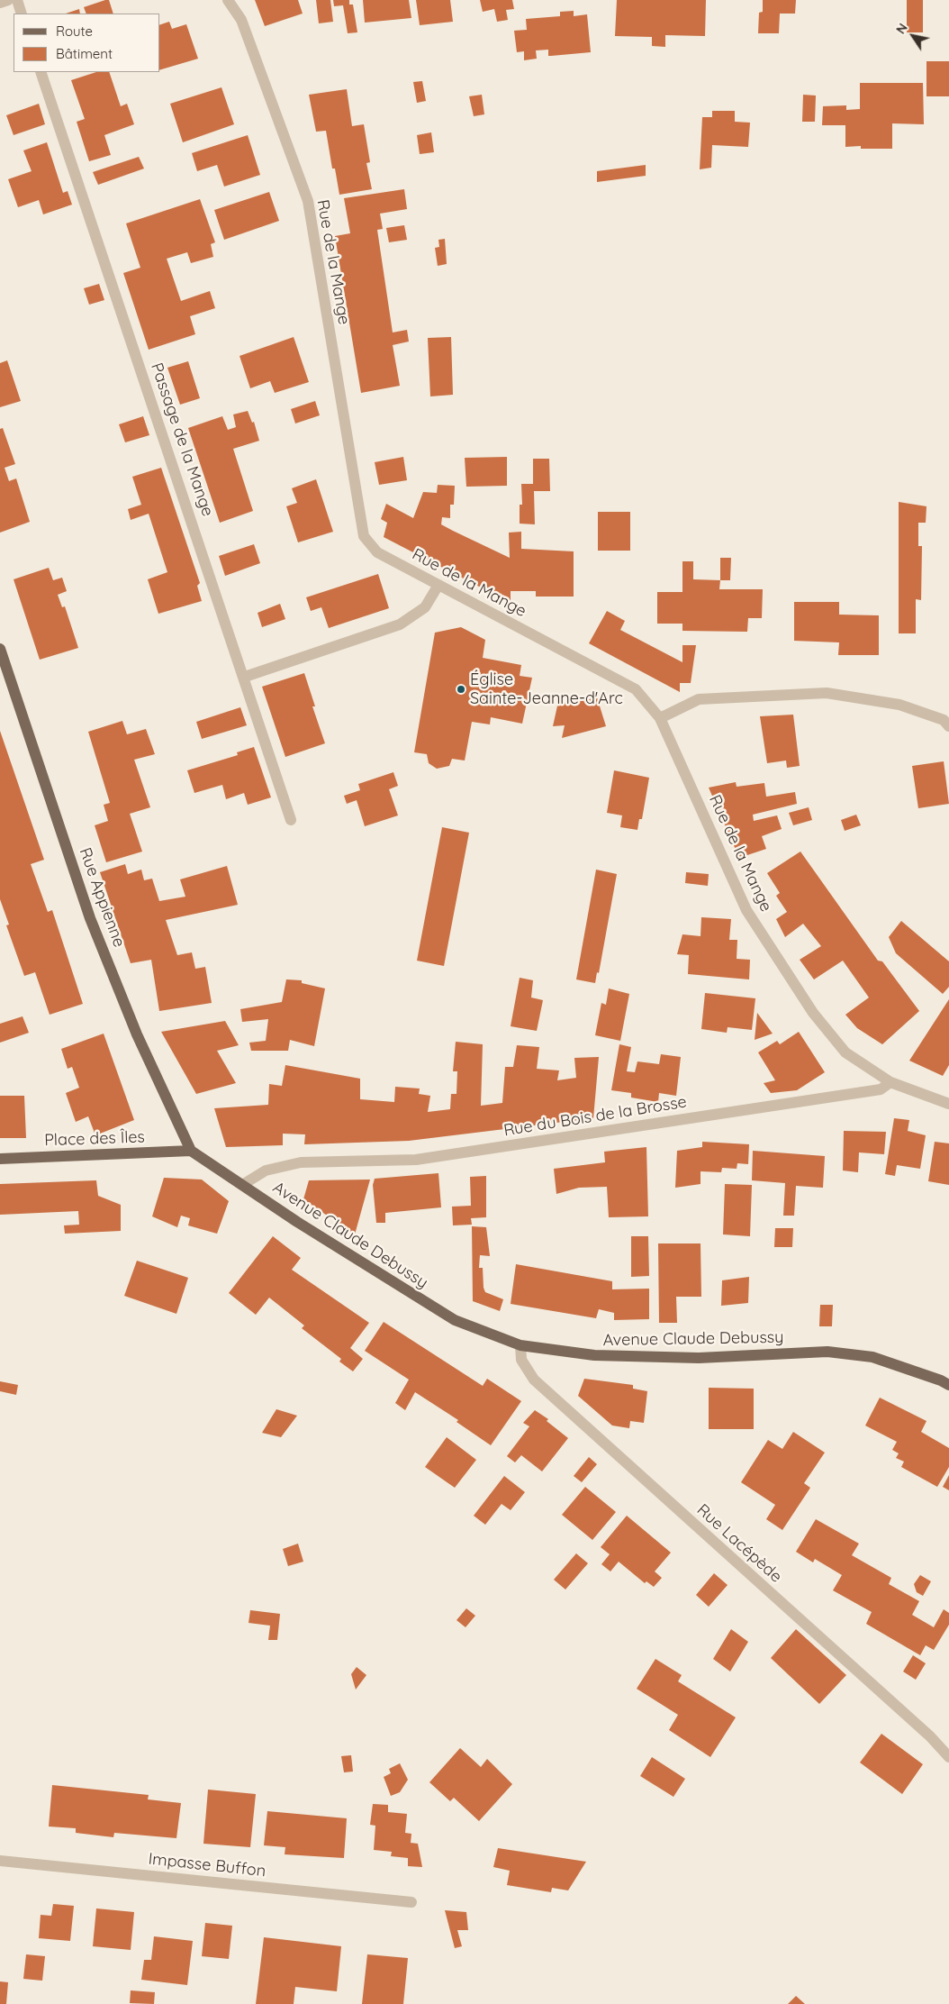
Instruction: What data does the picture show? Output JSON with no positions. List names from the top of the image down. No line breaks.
{"streets":{"main road":["Rue Appienne","Place des Îles","Avenue Claude Debussy"],"street":["Rue de la Mange","Passage de la Mange","Rue du Bois de la Brosse","Rue Lacépède","Impasse Buffon"]},"crossings":[["Rue de la Mange","Rue du Bois de la Brosse"],["Rue Appienne","Place des Îles"],["Rue Appienne","Avenue Claude Debussy"],["Rue du Bois de la Brosse","Avenue Claude Debussy"],["Place des Îles","Avenue Claude Debussy"],["Avenue Claude Debussy","Rue Lacépède"]],"places":["Église Sainte-Jeanne-d'Arc"],"legend":["Route","Bâtiment"],"north":"top left"}
